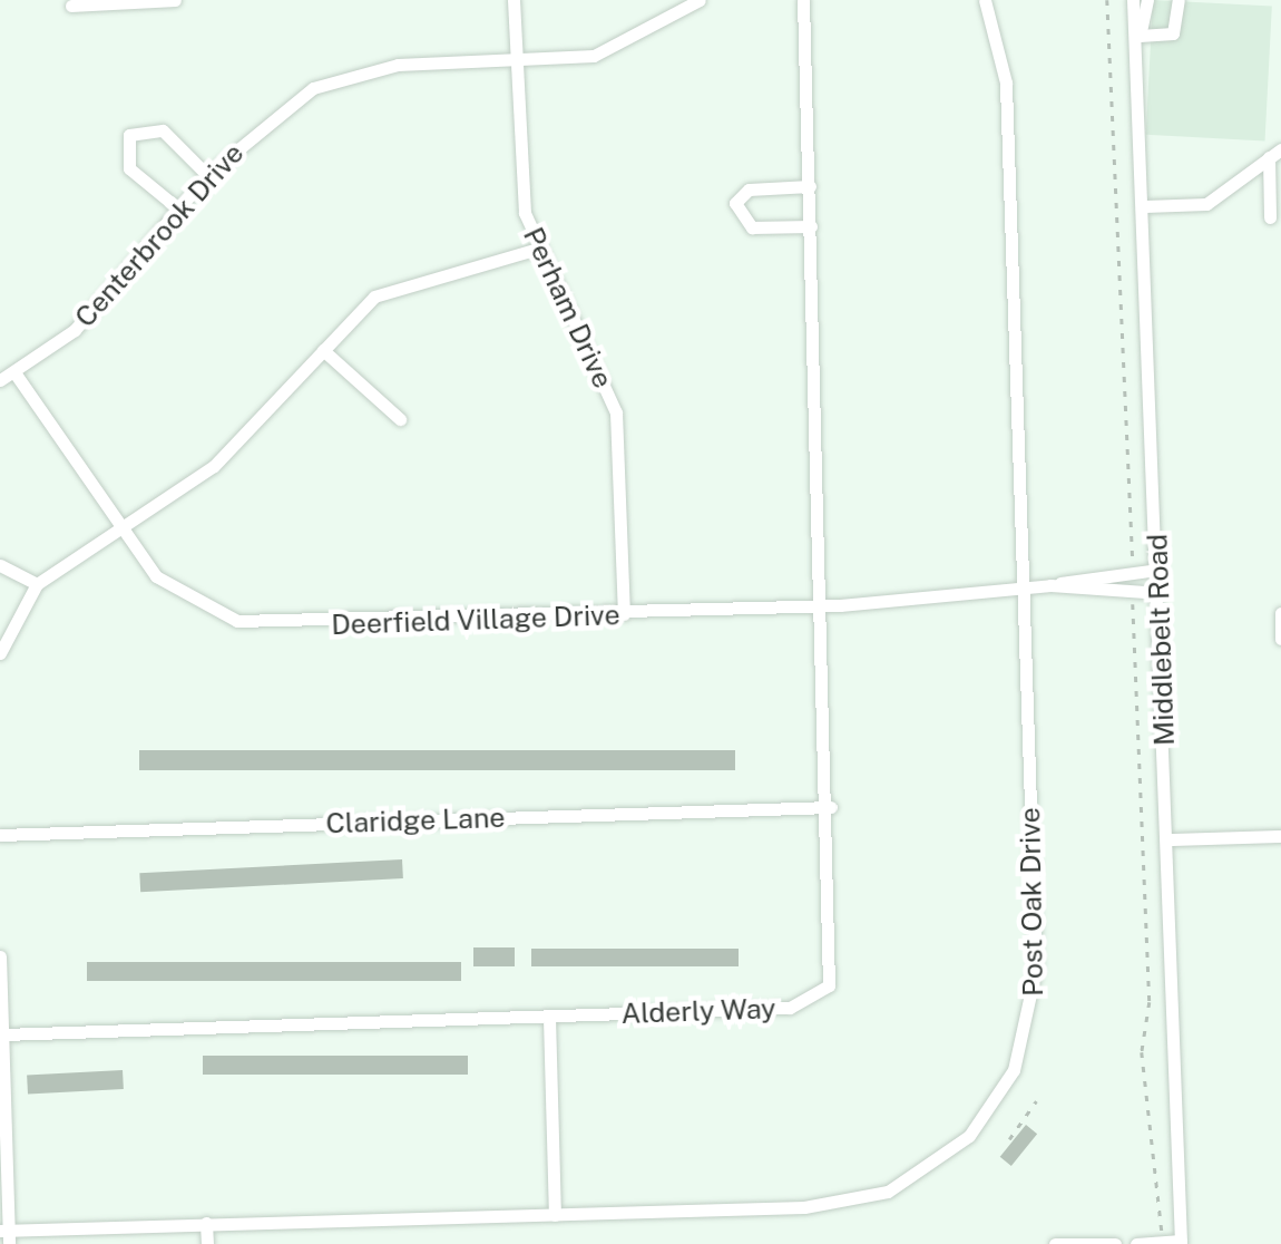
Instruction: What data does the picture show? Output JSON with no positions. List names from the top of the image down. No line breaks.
{"streets":{"street":["Centerbrook Drive","Perham Drive","Deerfield Village Drive","Middlebelt Road","Claridge Lane","Post Oak Drive","Alderly Way"]},"crossings":[["Centerbrook Drive","Perham Drive"],["Centerbrook Drive","Deerfield Village Drive"],["Perham Drive","Deerfield Village Drive"],["Deerfield Village Drive","Middlebelt Road"],["Deerfield Village Drive","Post Oak Drive"],["Deerfield Village Drive","Alderly Way"],["Claridge Lane","Alderly Way"]]}
